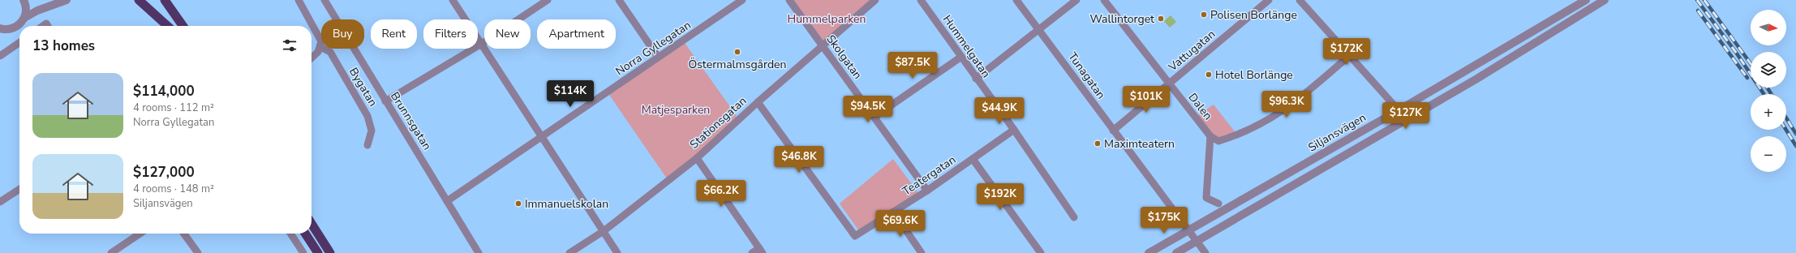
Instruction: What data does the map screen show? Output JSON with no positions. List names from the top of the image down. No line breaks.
{"streets":{"street":["Hummelgatan","Norra Gyllegatan","Vattugatan","Skolgatan","Tunagatan","Bygatan","Dalen","Brunnsgatan","Stationsgatan","Siljansvägen","Teatergatan"]},"crossings":[["Hummelgatan","Teatergatan"],["Norra Gyllegatan","Brunnsgatan"],["Vattugatan","Tunagatan"],["Vattugatan","Dalen"],["Skolgatan","Stationsgatan"],["Skolgatan","Teatergatan"],["Tunagatan","Siljansvägen"],["Stationsgatan","Teatergatan"]],"parks":["Hummelparken","Matjesparken"],"places":["Polisen Borlänge","Wallintorget","Östermalmsgården","Hotel Borlänge","Maximteatern","Immanuelskolan"],"north":"right","page":{"map_buttons":["+","−"],"chip":["Buy","Rent","Filters","New","Apartment"],"heading":"13 homes","price":["$172K","$87.5K","$114K","$101K","$96.3K","$94.5K","$44.9K","$127K","$46.8K","$66.2K","$192K","$175K","$69.6K"],"list":[{"name":"$114,000","note":"4 rooms · 112 m² · Norra Gyllegatan"},{"name":"$127,000","note":"4 rooms · 148 m² · Siljansvägen"}]}}
